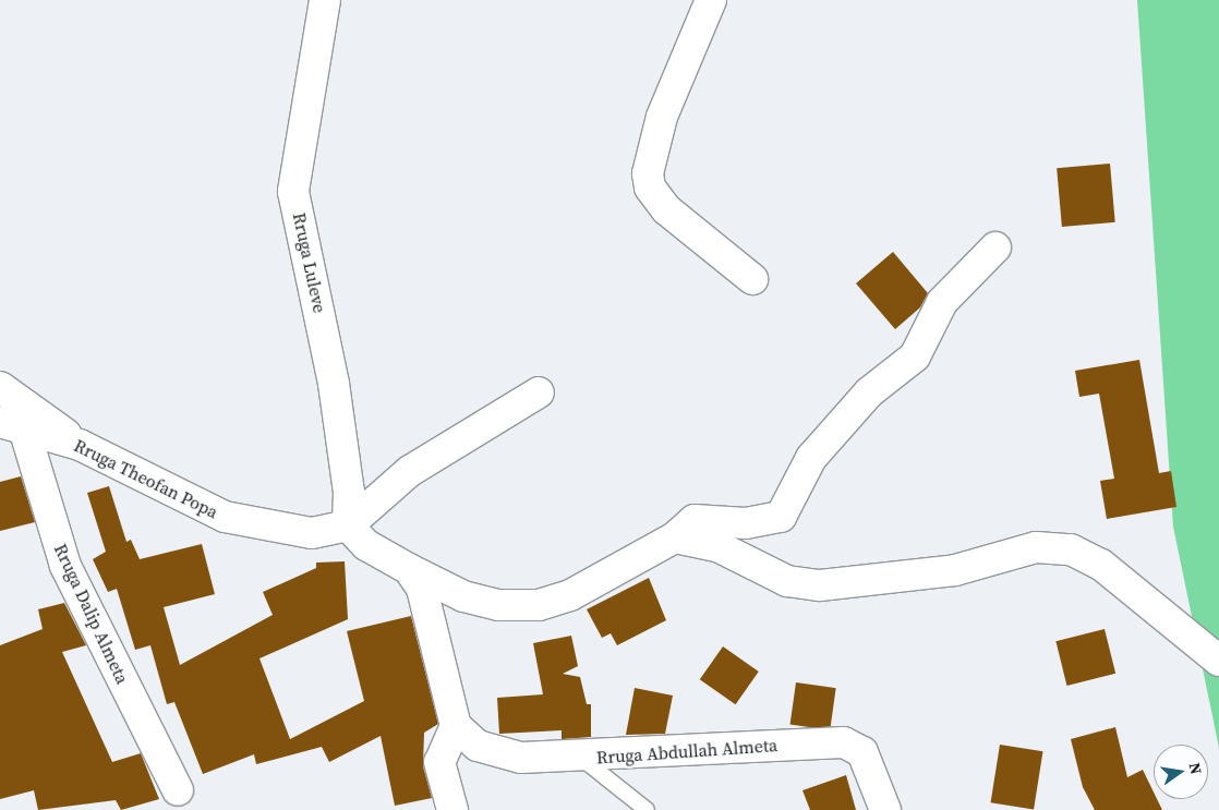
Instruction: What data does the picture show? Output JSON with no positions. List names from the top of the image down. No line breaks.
{"streets":{"street":["Rruga Luleve","Rruga Theofan Popa","Rruga Dalip Almeta","Rruga Abdullah Almeta"]},"crossings":[["Rruga Luleve","Rruga Theofan Popa"],["Rruga Theofan Popa","Rruga Dalip Almeta"]],"north":"right"}
